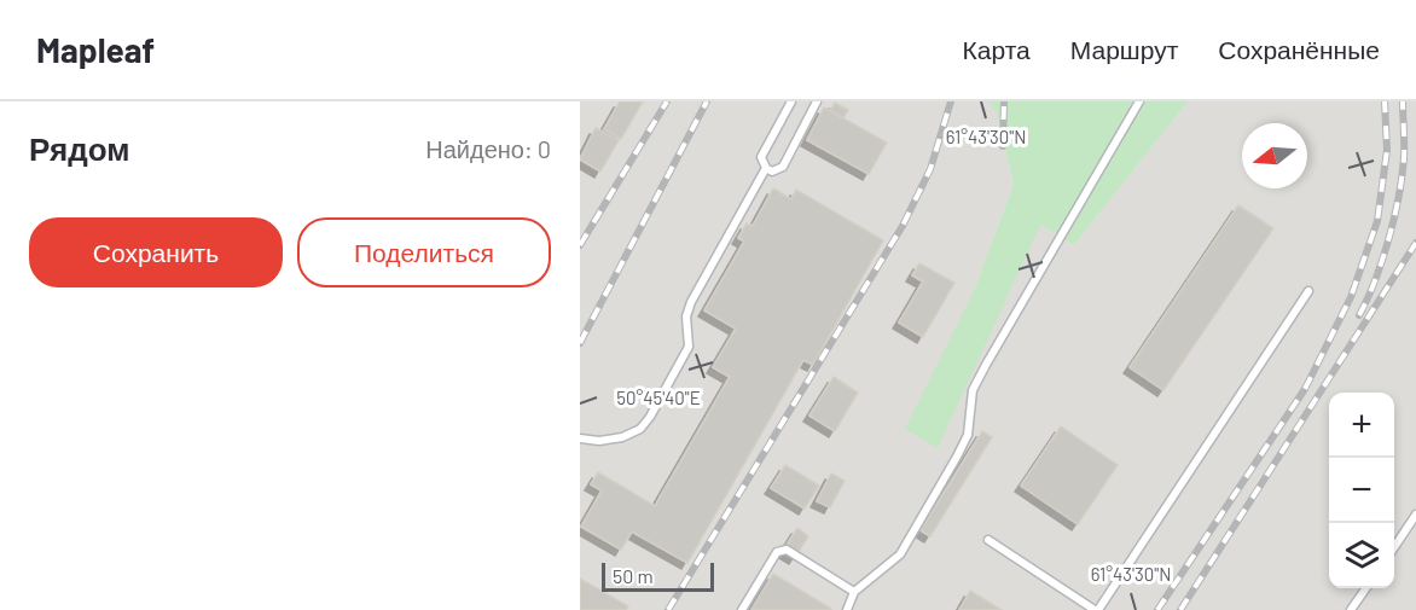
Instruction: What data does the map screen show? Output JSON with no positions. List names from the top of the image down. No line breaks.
{"scale_bar":"50 m","north":"left","page":{"header":"Mapleaf","nav":["Карта","Маршрут","Сохранённые"],"heading":["Рядом","Найдено: 0"],"buttons":["Сохранить","Поделиться"],"map_buttons":["+","−"],"scale":"50 m"},"coordinates":["61°43'30\"N","50°45'40\"E"]}
